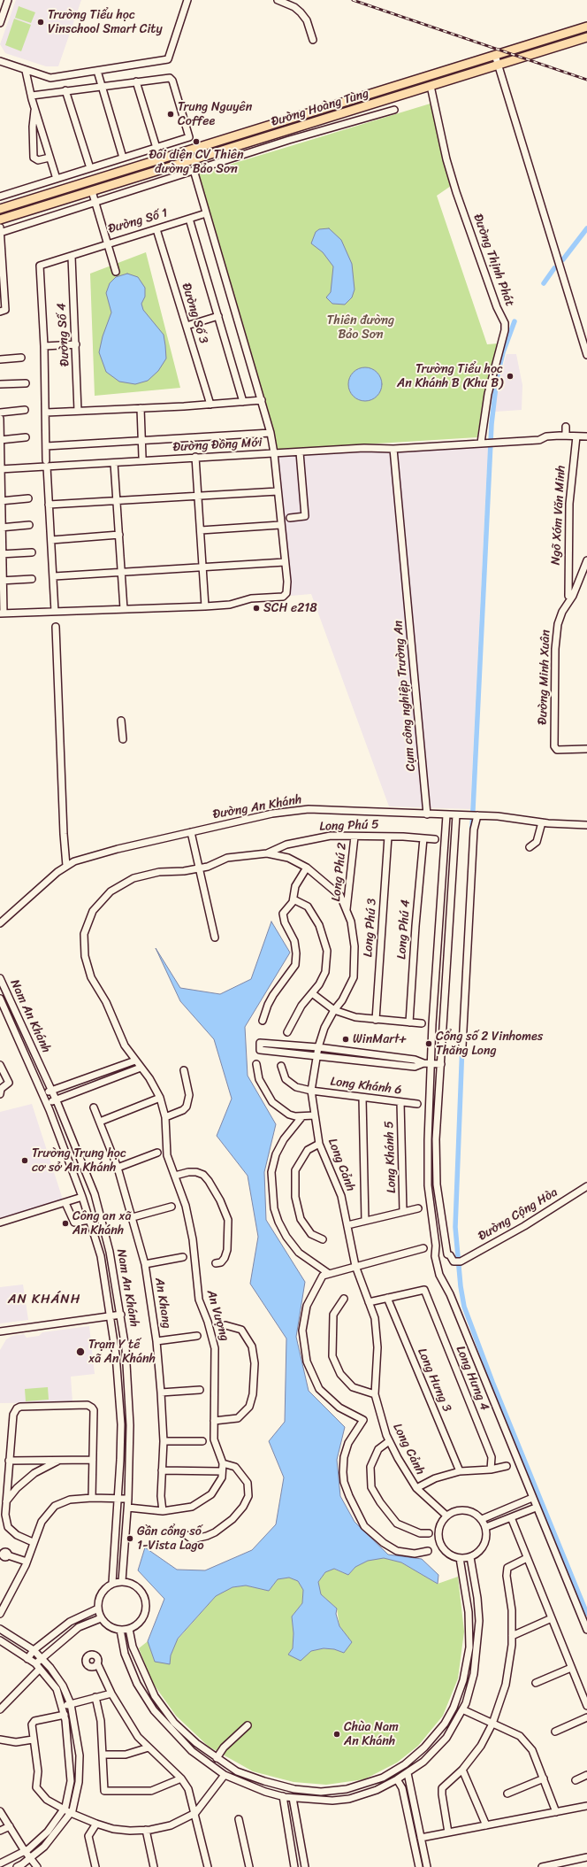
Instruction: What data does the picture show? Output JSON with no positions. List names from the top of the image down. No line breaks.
{"streets":{"main road":["Đường Hoàng Tùng"],"street":["Đường Số 1","Đường Thịnh Phát","Đường Số 3","Đường Số 4","Đường Đồng Mới","Ngõ Xóm Văn Minh","Đường Minh Xuân","Cụm công nghiệp Trường An","Đường An Khánh","Long Phú 5","Long Phú 2","Long Phú 3","Long Phú 4","Nam An Khánh","Long Khánh 6","Long Khánh 5","Long Cảnh","Đường Cộng Hòa","An Khang","An Vượng","Long Hưng 4","Long Hưng 3"]},"crossings":[["Đường Hoàng Tùng","Đường Số 1"],["Đường Hoàng Tùng","Đường Thịnh Phát"],["Đường Số 1","Đường Số 3"],["Đường Thịnh Phát","Đường Đồng Mới"],["Đường Đồng Mới","Ngõ Xóm Văn Minh"],["Đường Đồng Mới","Cụm công nghiệp Trường An"],["Cụm công nghiệp Trường An","Đường An Khánh"],["Long Phú 5","Long Phú 2"],["Long Phú 5","Long Phú 3"],["Long Phú 5","Long Phú 4"],["Long Phú 5","Long Cảnh"],["Long Phú 5","An Vượng"],["Long Phú 2","Long Cảnh"],["Nam An Khánh","An Vượng"],["Long Khánh 6","Long Khánh 5"],["Long Khánh 6","Long Cảnh"],["Long Cảnh","An Vượng"],["An Khang","An Vượng"],["Long Hưng 4","Long Hưng 3"]],"districts":["AN KHÁNH"],"parks":["Thiên đường Bảo Sơn"],"places":["Trường Tiểu học Vinschool Smart City","Trung Nguyên Coffee","Đối diện CV Thiên đường Bảo Sơn","Trường Tiểu học An Khánh B (Khu B)","SCH e218","WinMart+","Cổng số 2 Vinhomes Thăng Long","Trường Trung học cơ sở An Khánh","Công an xã An Khánh","Trạm Y tế xã An Khánh","Gần cổng số 1-Vista Lago","Chùa Nam An Khánh"]}
